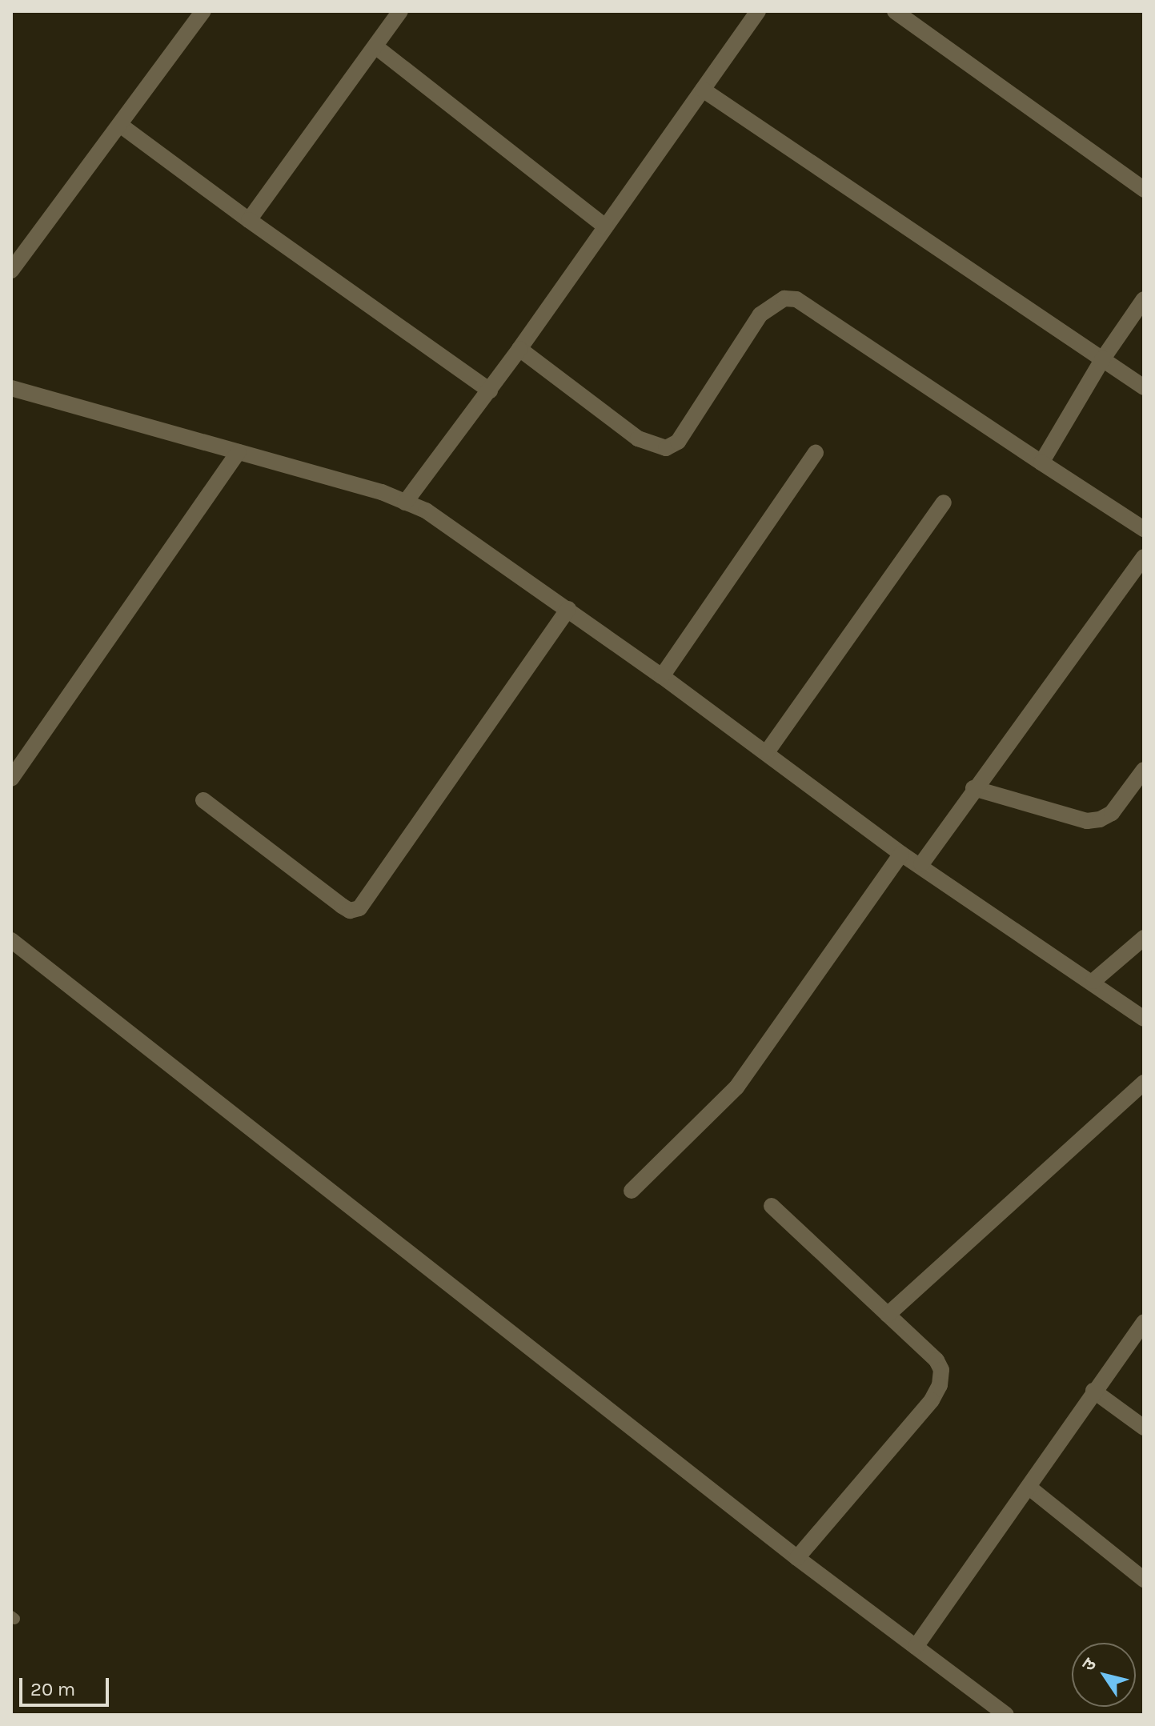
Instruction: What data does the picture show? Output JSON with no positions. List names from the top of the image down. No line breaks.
{"scale_bar":"20 m","north":"top left"}
